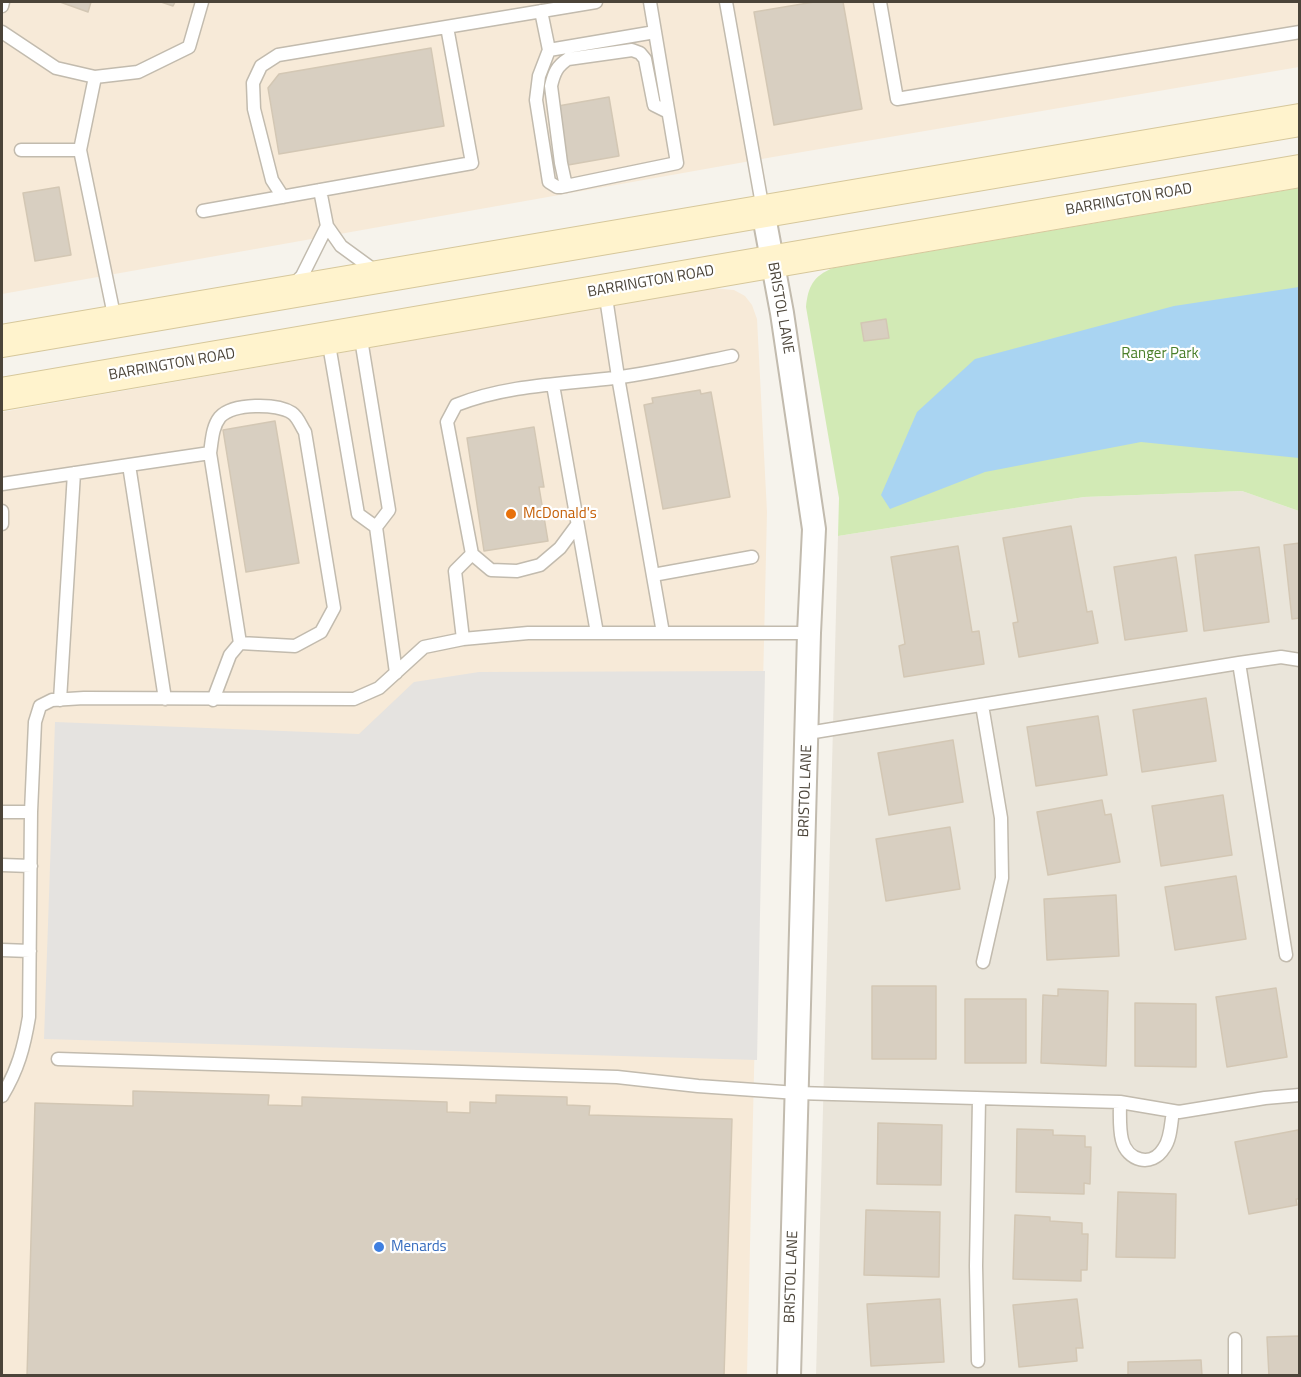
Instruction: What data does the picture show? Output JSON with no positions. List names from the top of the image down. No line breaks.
{"streets":{"main road":["BARRINGTON ROAD"],"street":["BRISTOL LANE"]},"crossings":[["BARRINGTON ROAD","BRISTOL LANE"]],"parks":["Ranger Park"],"places":["McDonald's","Menards"]}
